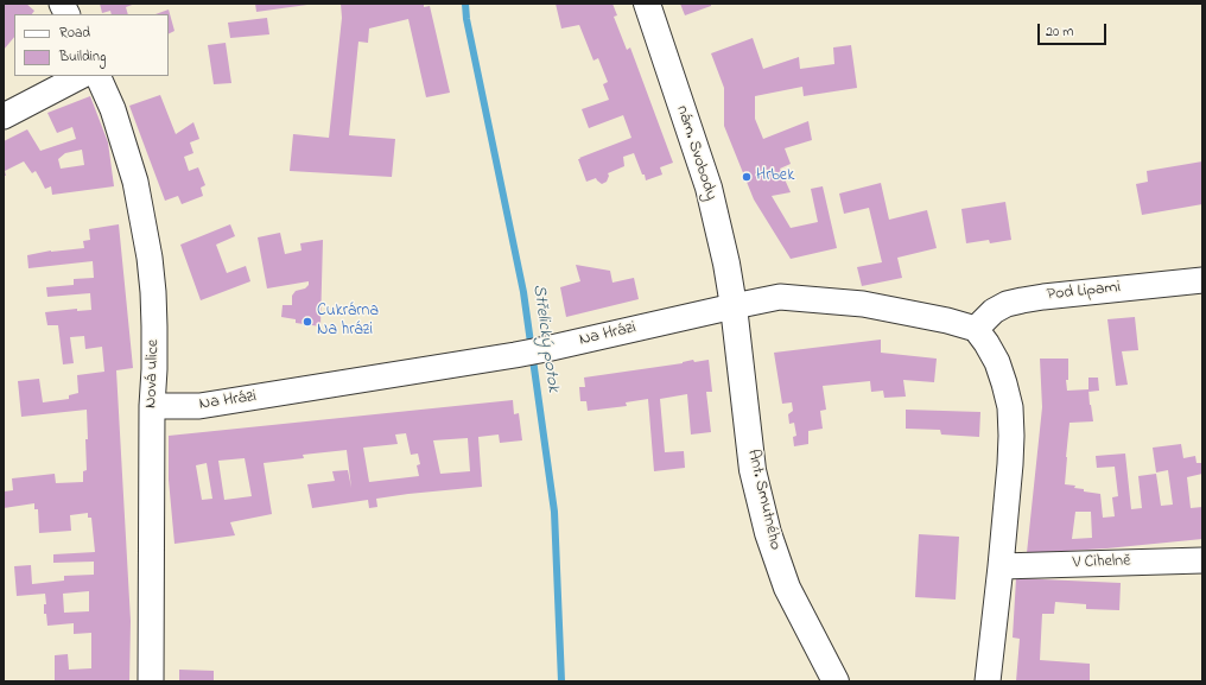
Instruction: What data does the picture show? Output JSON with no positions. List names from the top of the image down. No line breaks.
{"streets":{"street":["nám. Svobody","Pod Lipami","Na Hrázi","Nová ulice","Ant. Smutného","V Cihelně"]},"crossings":[["nám. Svobody","Na Hrázi"],["nám. Svobody","Ant. Smutného"],["Pod Lipami","Na Hrázi"],["Na Hrázi","Nová ulice"],["Na Hrázi","Ant. Smutného"]],"water":["Střelický potok"],"places":["Hrbek","Cukrárna Na hrázi"],"legend":["Road","Building"],"scale_bar":"20 m"}
